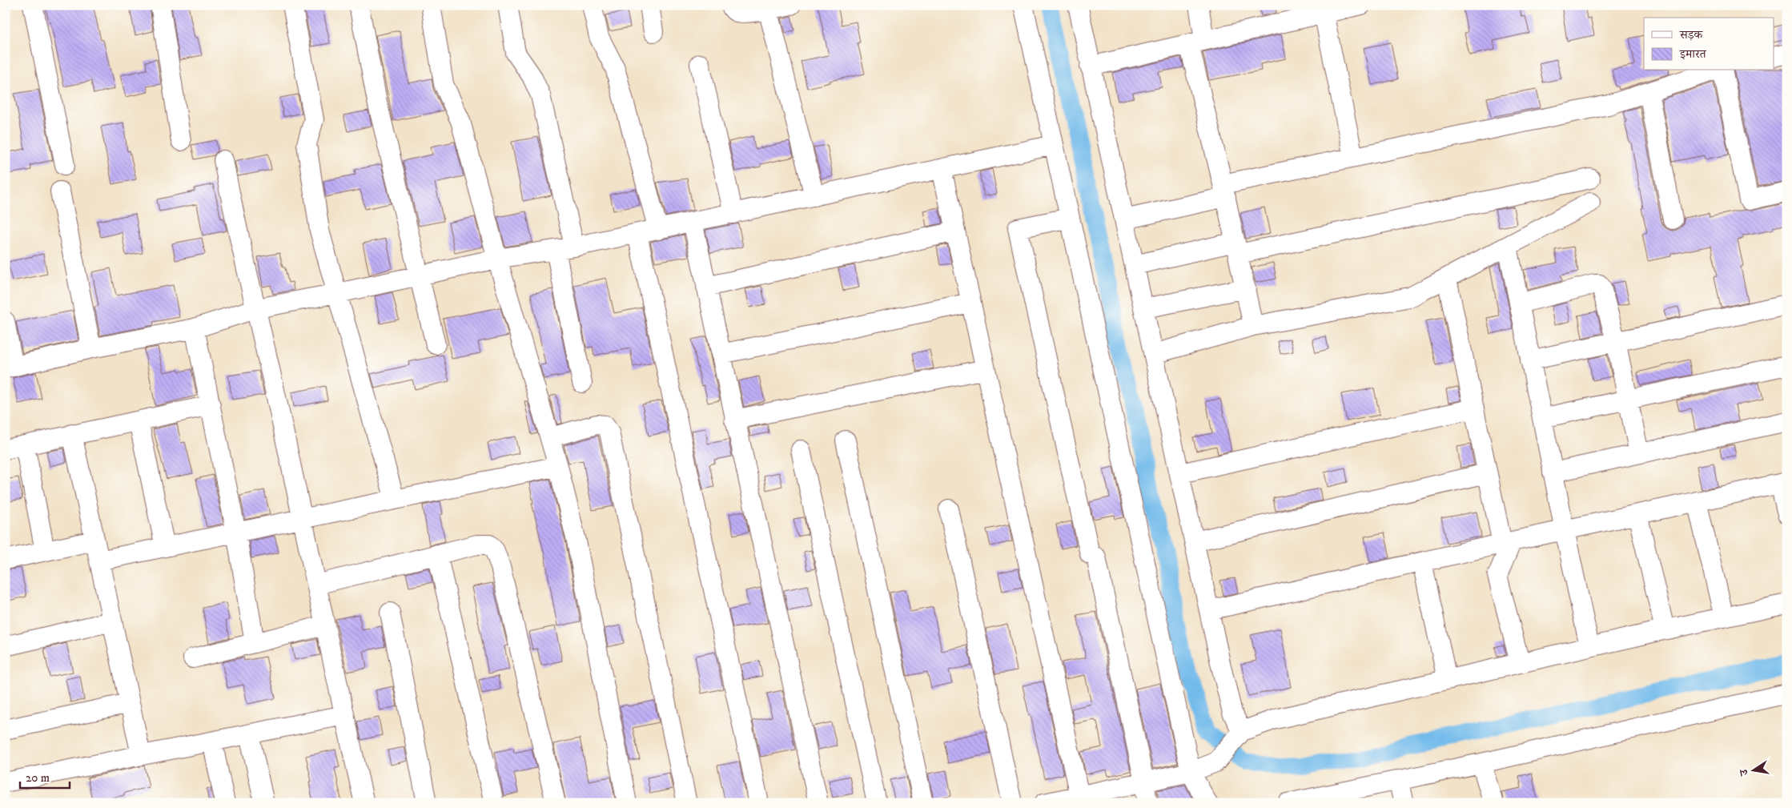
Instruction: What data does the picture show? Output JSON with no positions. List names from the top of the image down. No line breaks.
{"legend":["सड़क","इमारत"],"scale_bar":"20 m","north":"left"}
